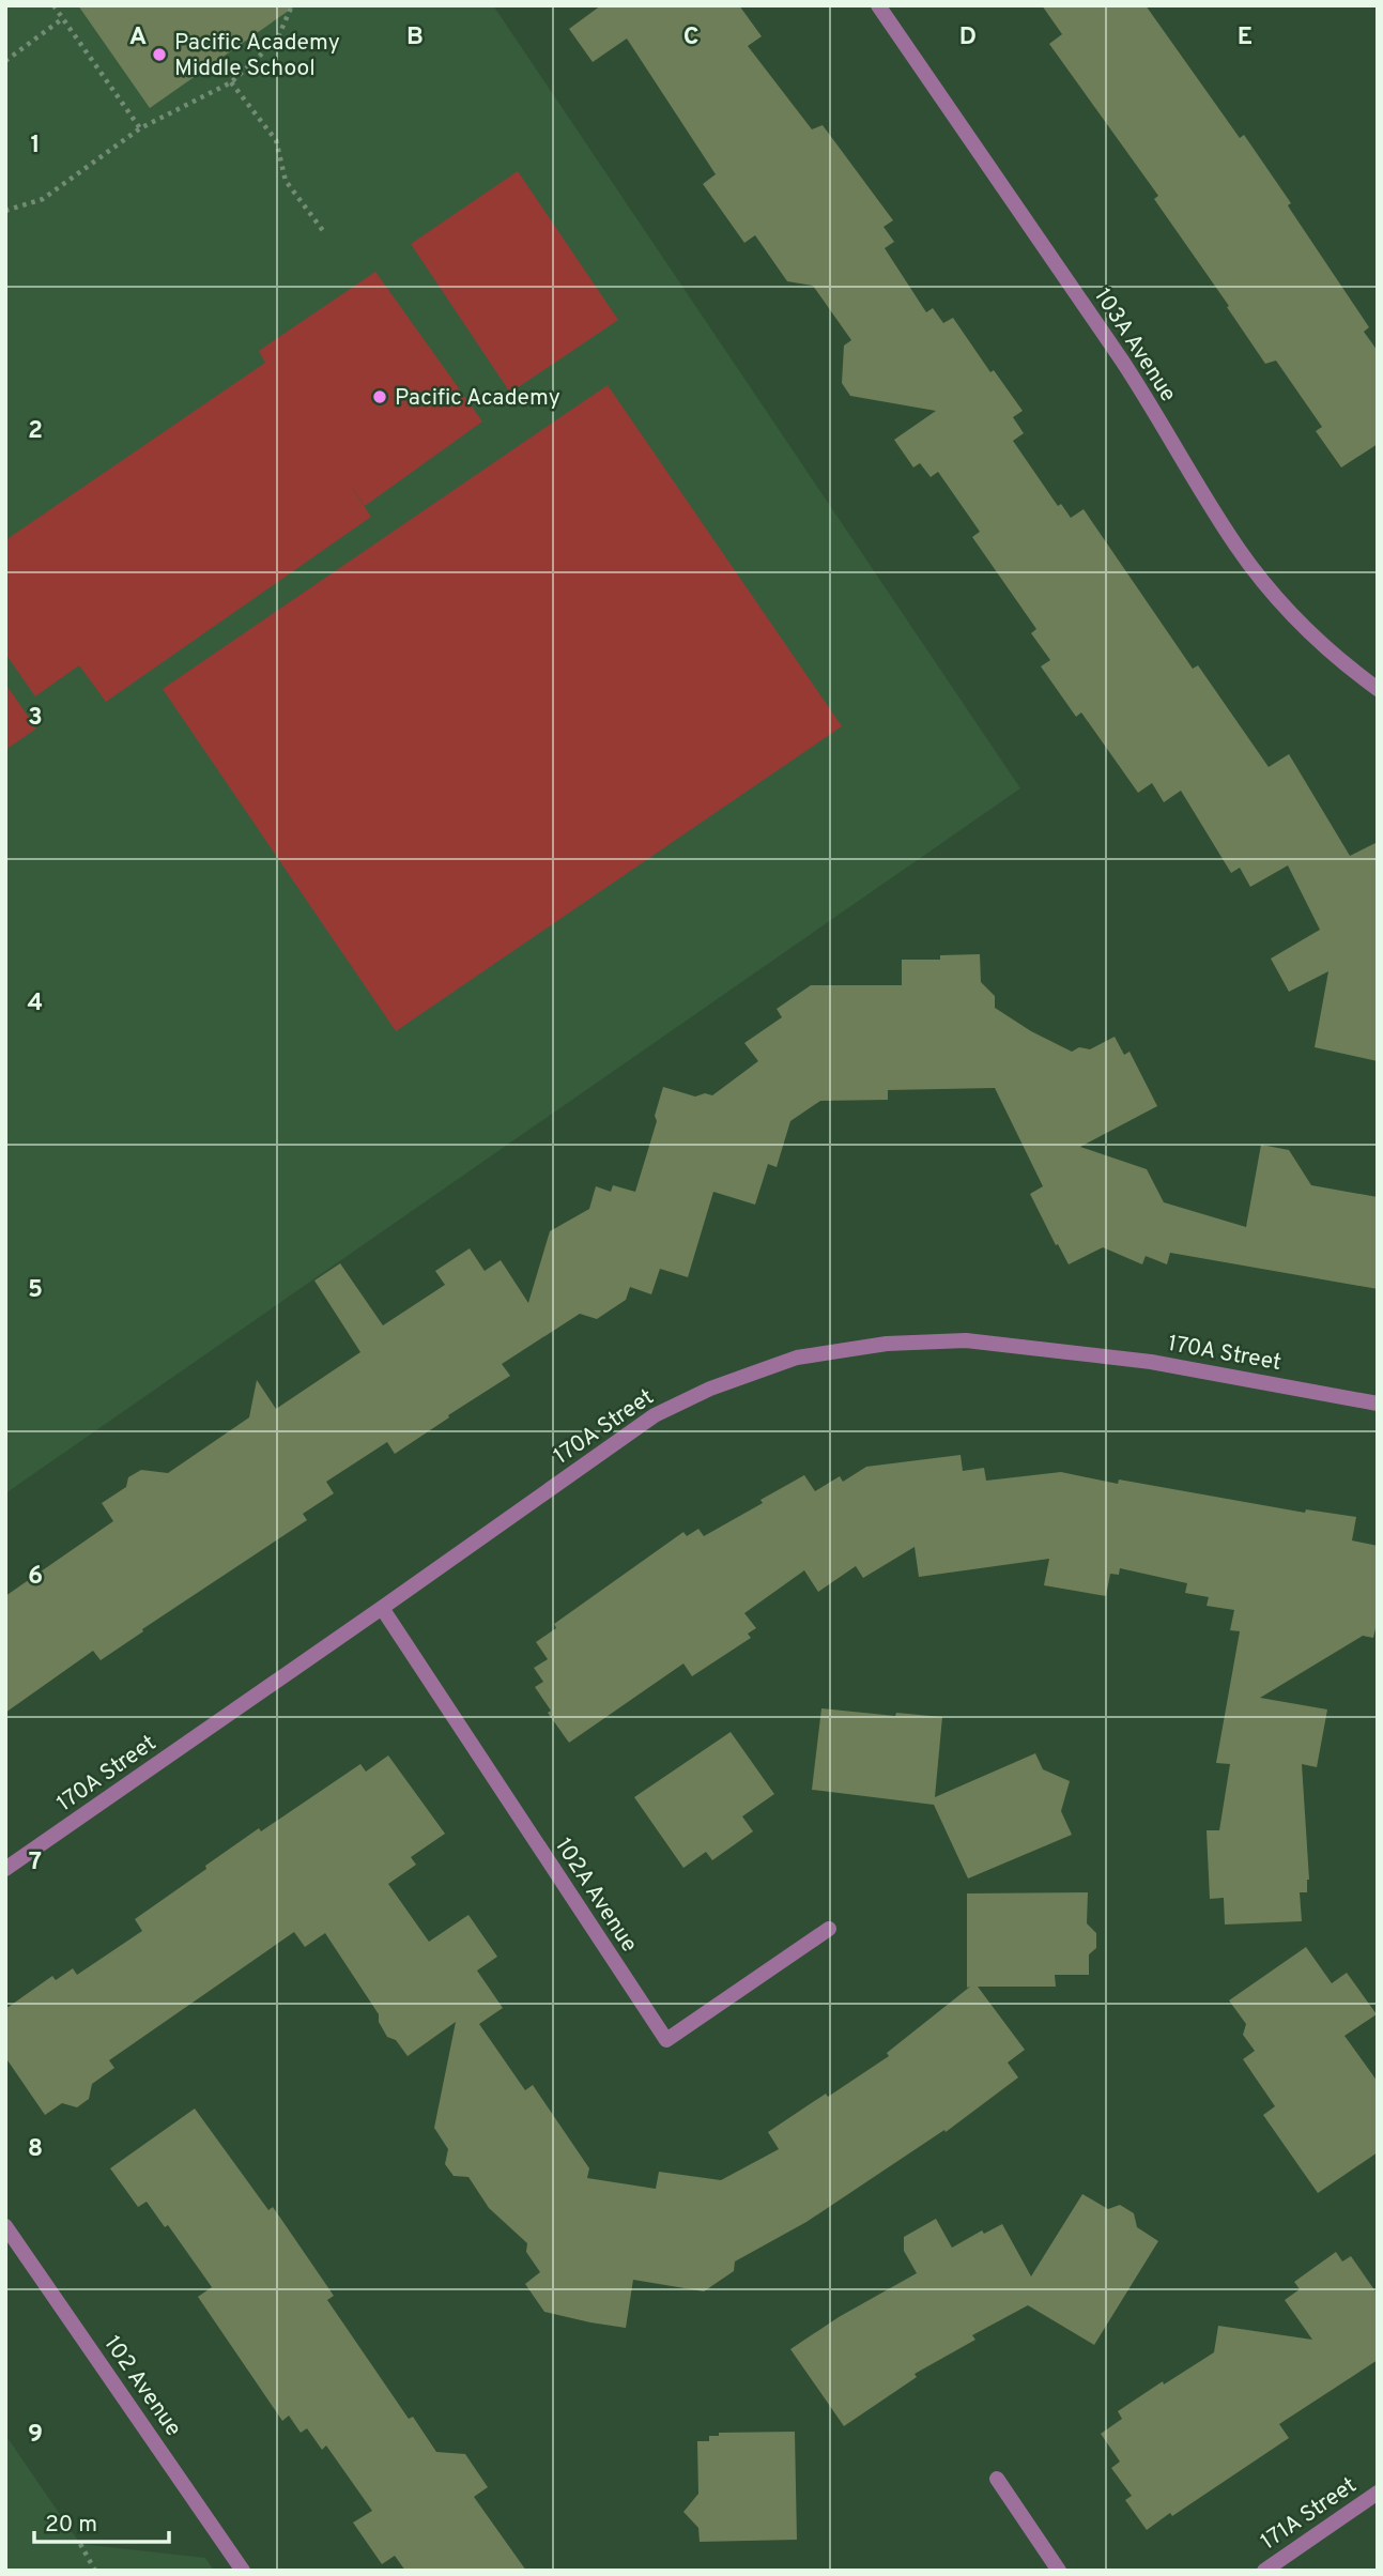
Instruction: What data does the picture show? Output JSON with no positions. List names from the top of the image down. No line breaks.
{"streets":{"street":["103A Avenue","170A Street","102A Avenue","102 Avenue","171A Street"]},"crossings":[["170A Street","102A Avenue"]],"places":["Pacific Academy Middle School","Pacific Academy"],"scale_bar":"20 m","grid":{"columns":["A","B","C","D","E"],"rows":["1","2","3","4","5","6","7","8","9"]}}
